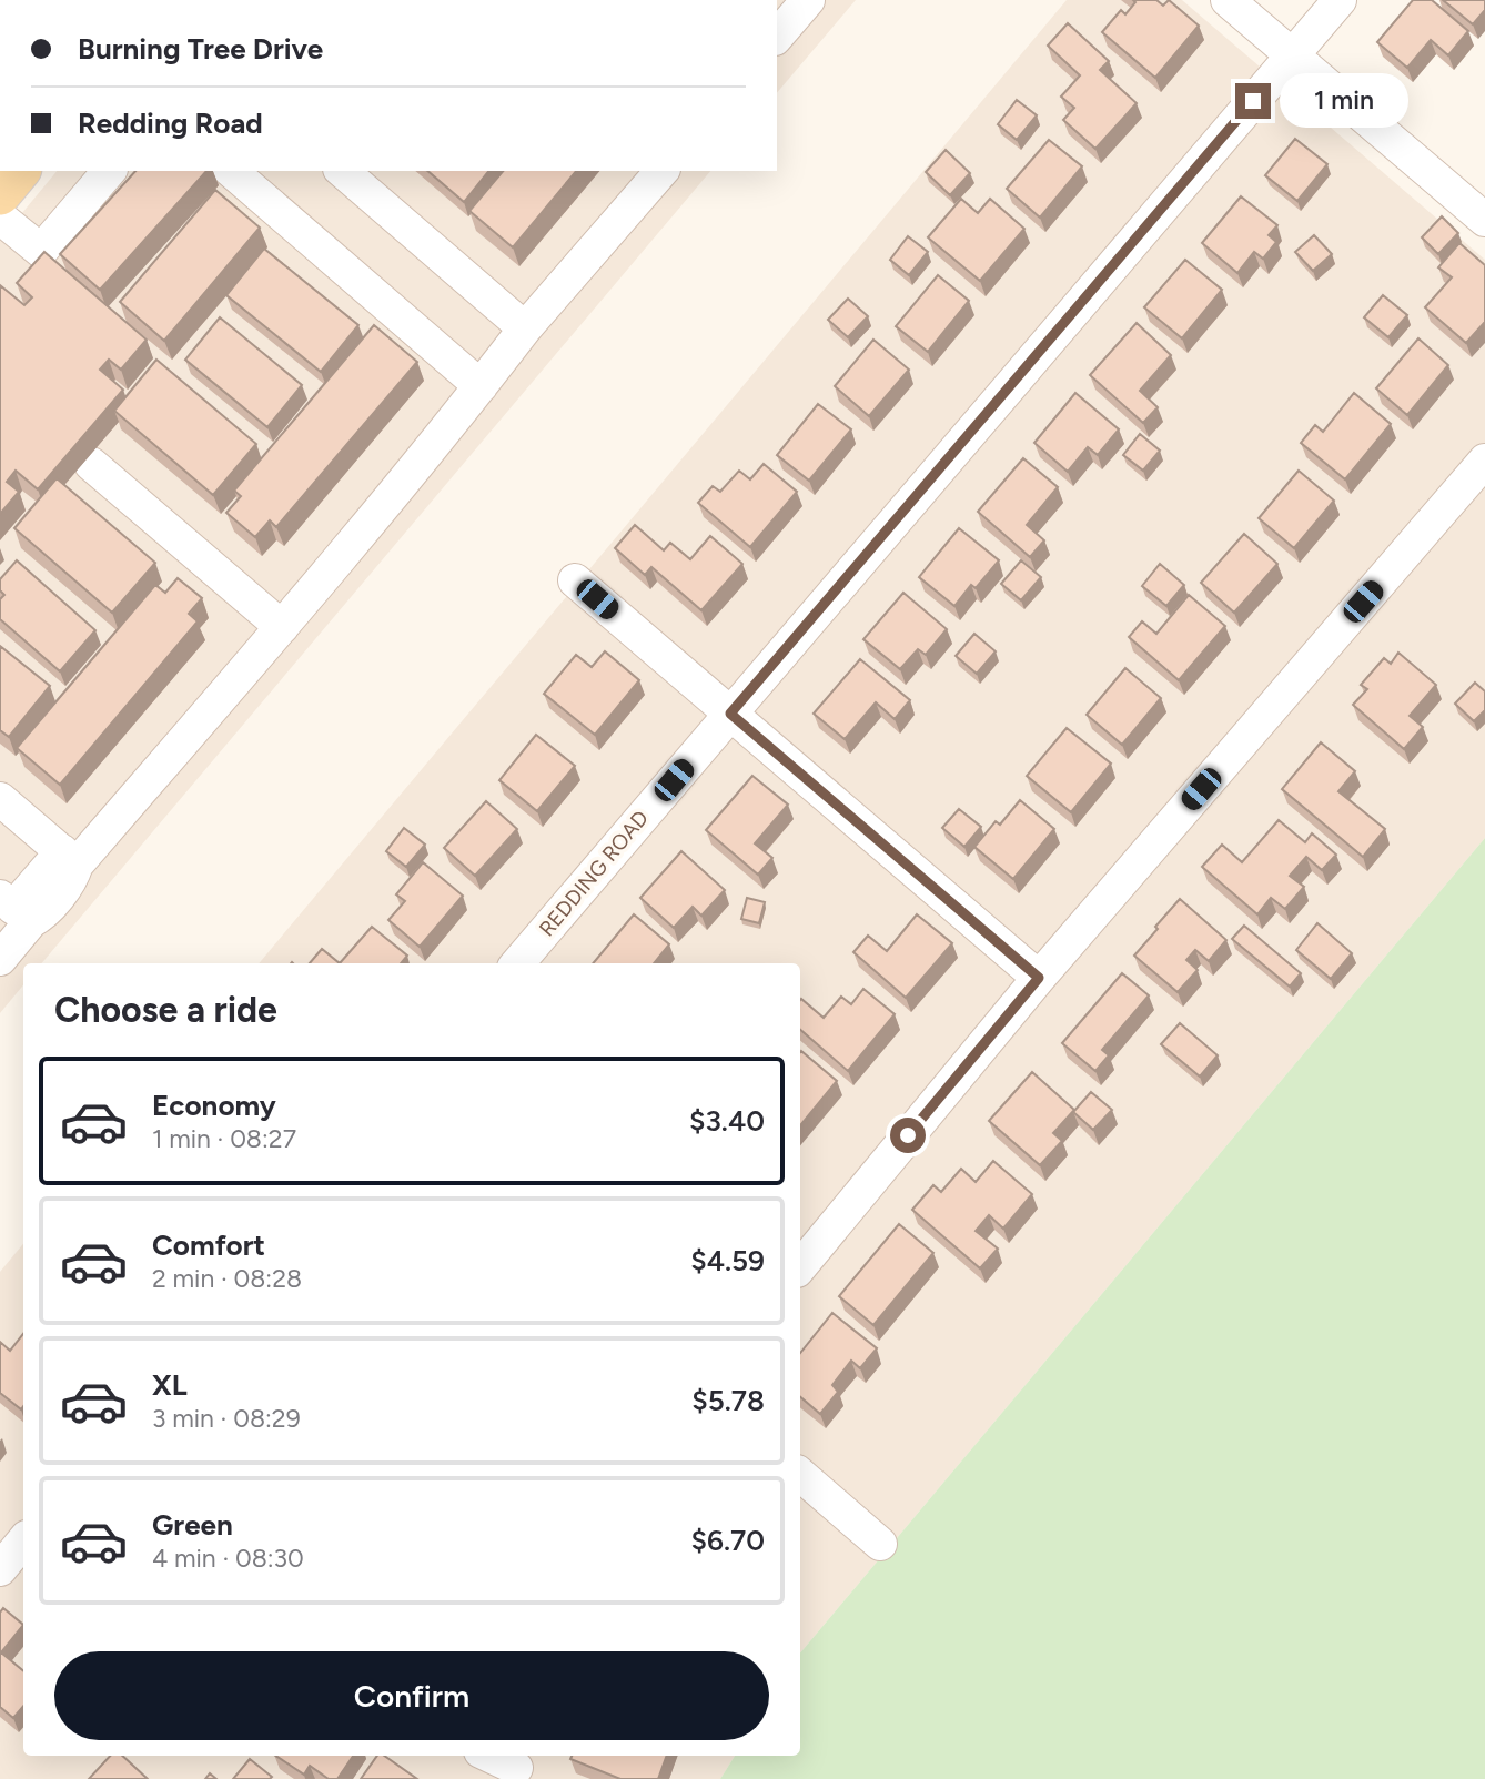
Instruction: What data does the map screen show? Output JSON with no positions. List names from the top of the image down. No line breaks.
{"streets":{"street":["REDDING ROAD"]},"page":{"banner":["Burning Tree Drive","Redding Road"],"bubble":"1 min","heading":"Choose a ride","list":[{"name":"Economy","note":"1 min · 08:27","value":"$3.40"},{"name":"Comfort","note":"2 min · 08:28","value":"$4.59"},{"name":"XL","note":"3 min · 08:29","value":"$5.78"},{"name":"Green","note":"4 min · 08:30","value":"$6.70"}],"buttons":"Confirm"}}
